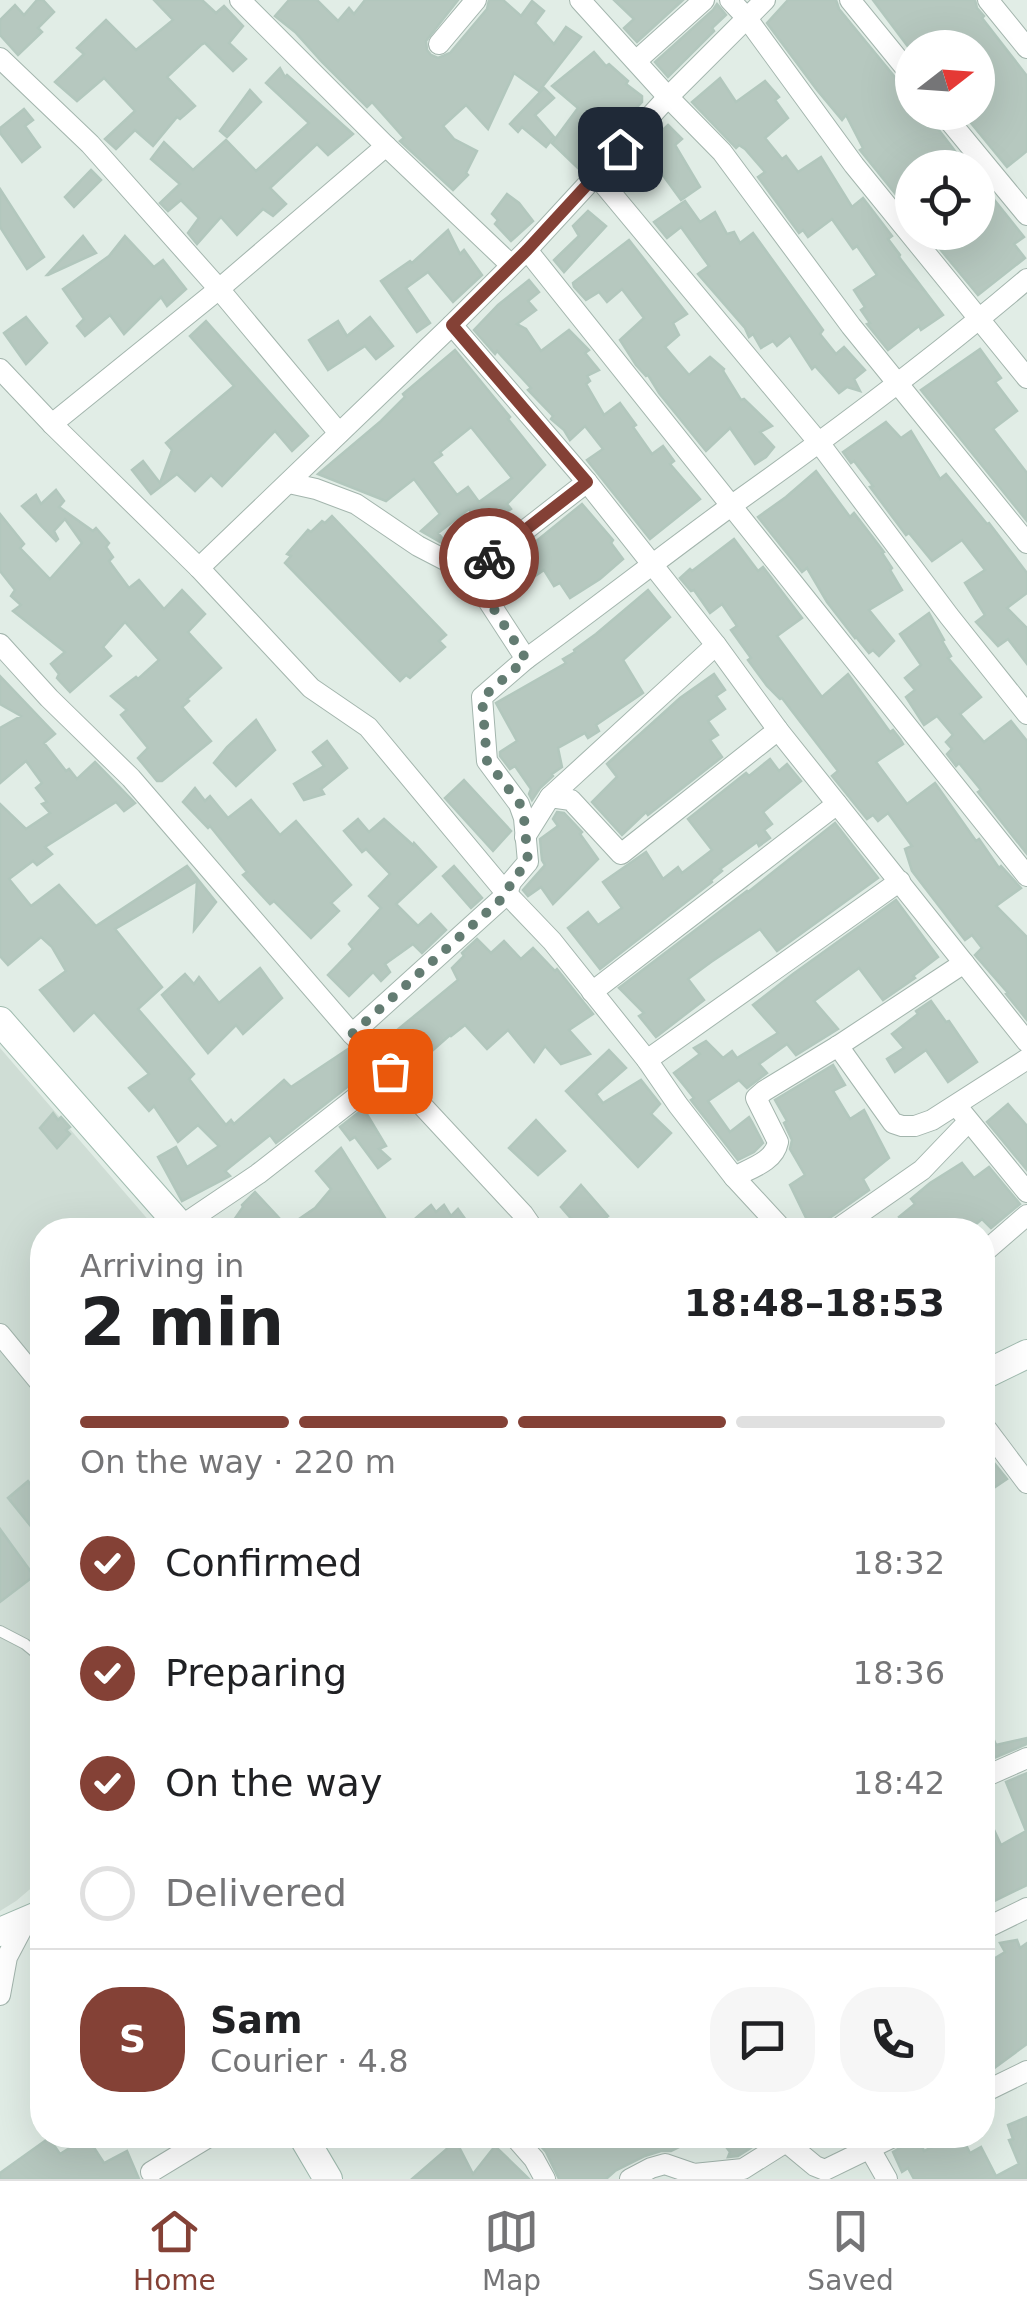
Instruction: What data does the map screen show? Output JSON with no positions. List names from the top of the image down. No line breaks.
{"north":"right","page":{"heading":["2 min","Arriving in","18:48–18:53"],"panel":["Sam","Courier · 4.8"],"bar":"On the way · 220 m","list":[["Confirmed","18:32"],["Preparing","18:36"],["On the way","18:42"],"Delivered"],"round":"S","tabs":["Home","Map","Saved"]}}
